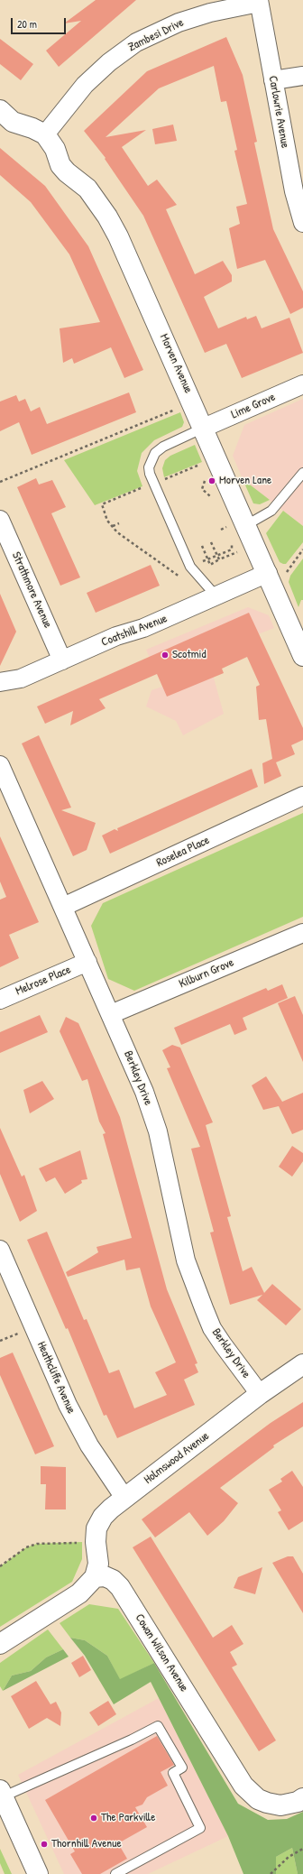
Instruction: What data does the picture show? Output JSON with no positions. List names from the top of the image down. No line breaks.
{"streets":{"street":["Zambesi Drive","Carlowrie Avenue","Morven Avenue","Lime Grove","Strathmore Avenue","Coatshill Avenue","Roselea Place","Kilburn Grove","Melrose Place","Berkley Drive","Heathcliffe Avenue","Holmswood Avenue","Cowan Wilson Avenue"]},"crossings":[["Zambesi Drive","Carlowrie Avenue"],["Zambesi Drive","Morven Avenue"],["Morven Avenue","Lime Grove"],["Morven Avenue","Coatshill Avenue"],["Strathmore Avenue","Coatshill Avenue"],["Roselea Place","Berkley Drive"],["Kilburn Grove","Berkley Drive"],["Melrose Place","Berkley Drive"],["Berkley Drive","Holmswood Avenue"],["Heathcliffe Avenue","Holmswood Avenue"],["Holmswood Avenue","Cowan Wilson Avenue"]],"places":["Morven Lane","Scotmid","The Parkville","Thornhill Avenue"],"scale_bar":"20 m"}
